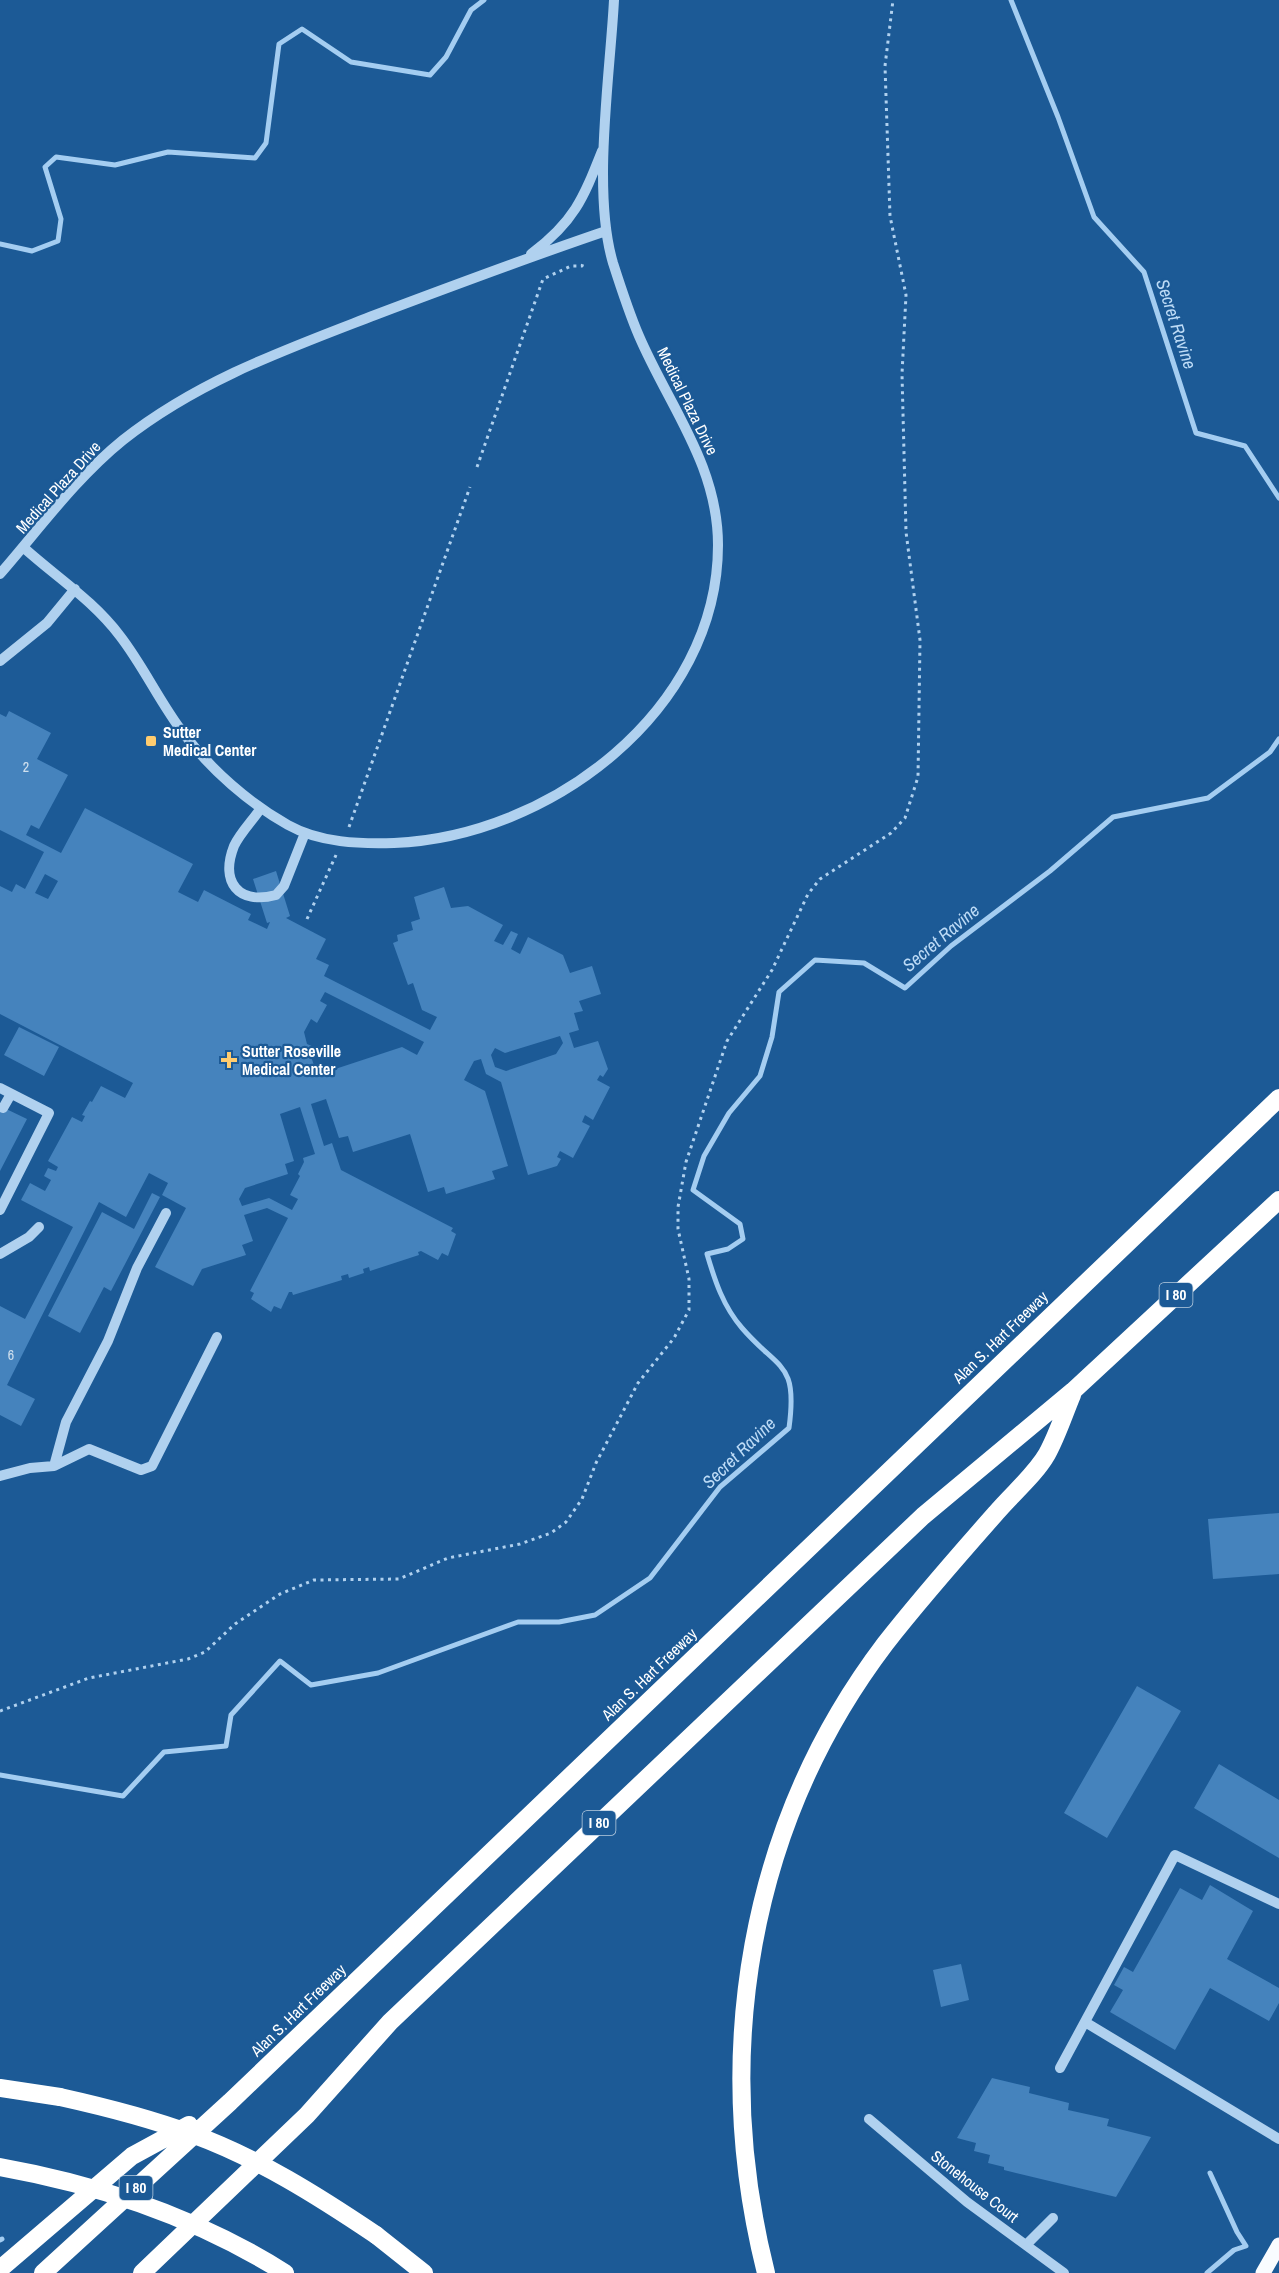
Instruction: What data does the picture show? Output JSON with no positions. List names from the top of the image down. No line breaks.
{"streets":{"highway":["I 80","Alan S. Hart Freeway"],"street":["Medical Plaza Drive","Stonehouse Court"]},"water":["Secret Ravine"],"places":{"transit":["Sutter Medical Center"],"health":["Sutter Roseville Medical Center"]},"house_numbers":["2","6"]}
